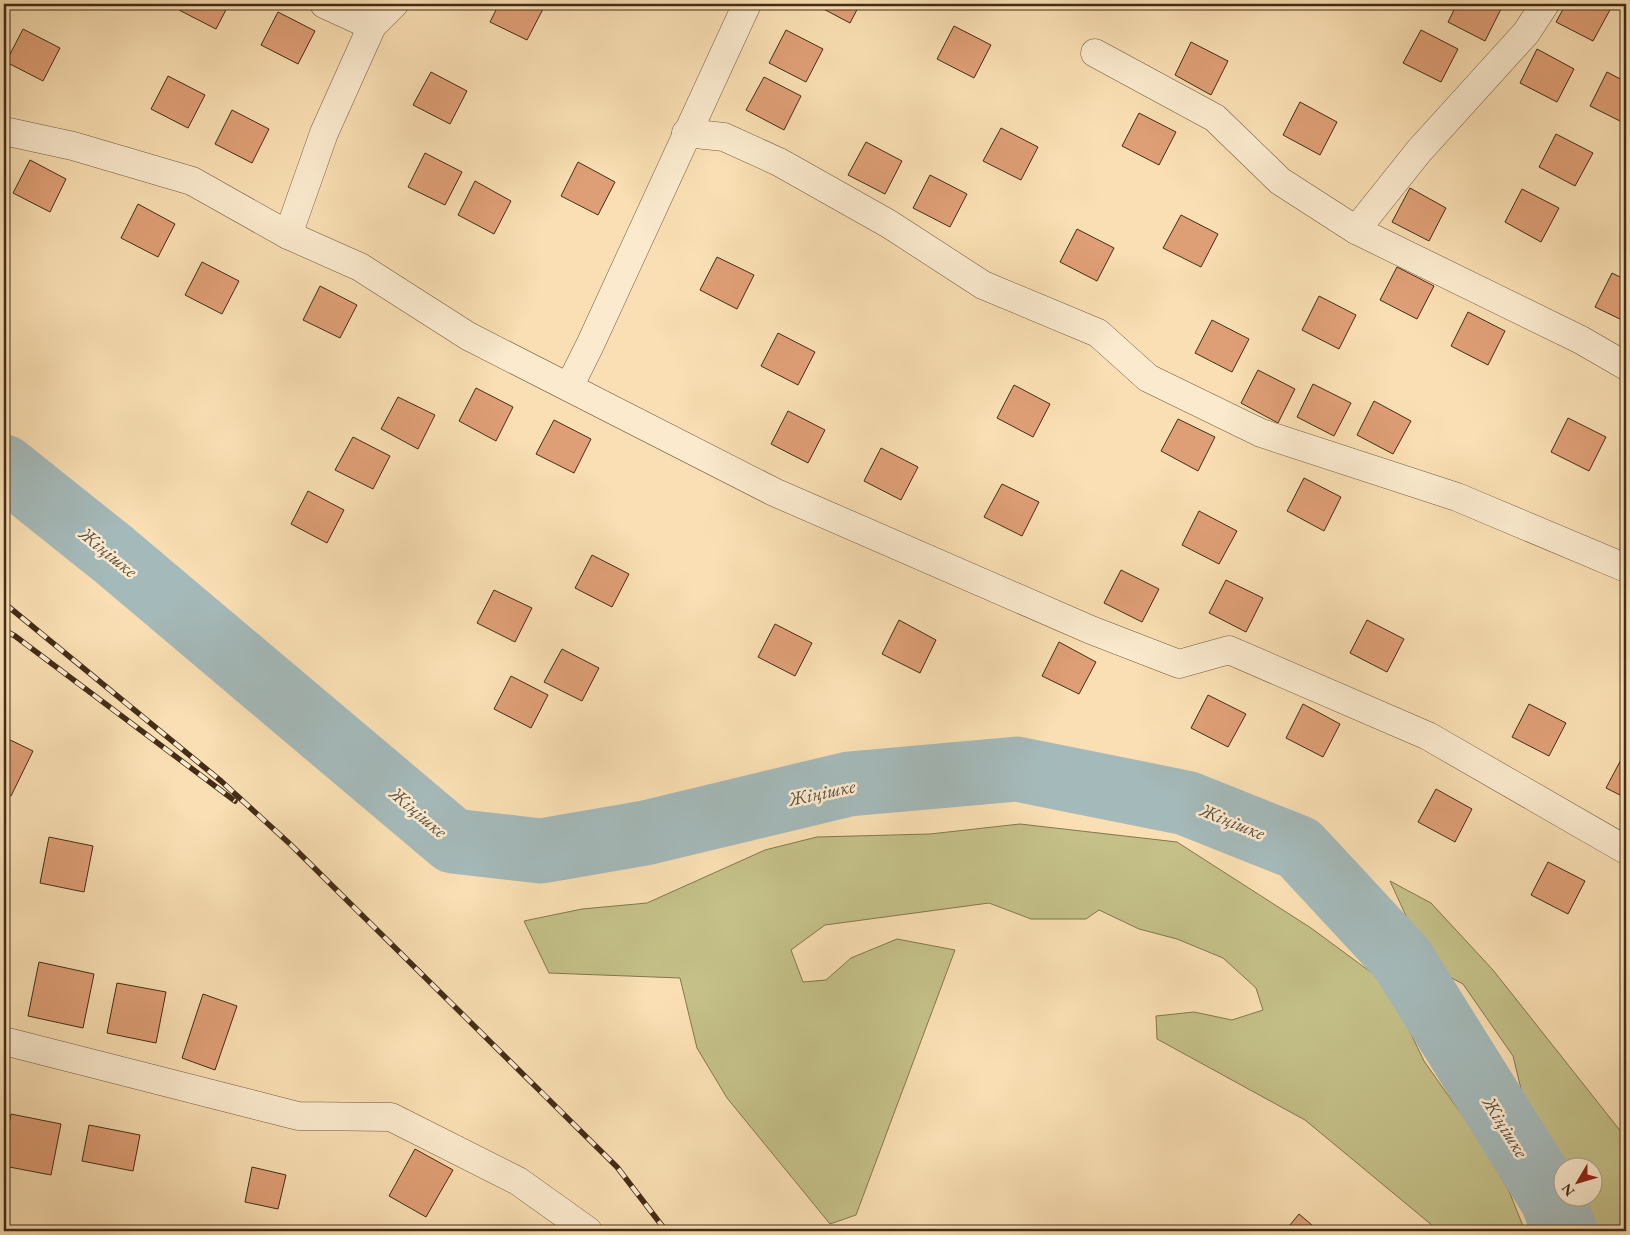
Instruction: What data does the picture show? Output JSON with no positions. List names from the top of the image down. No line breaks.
{"water":["Жіңішке"],"north":"bottom left"}
